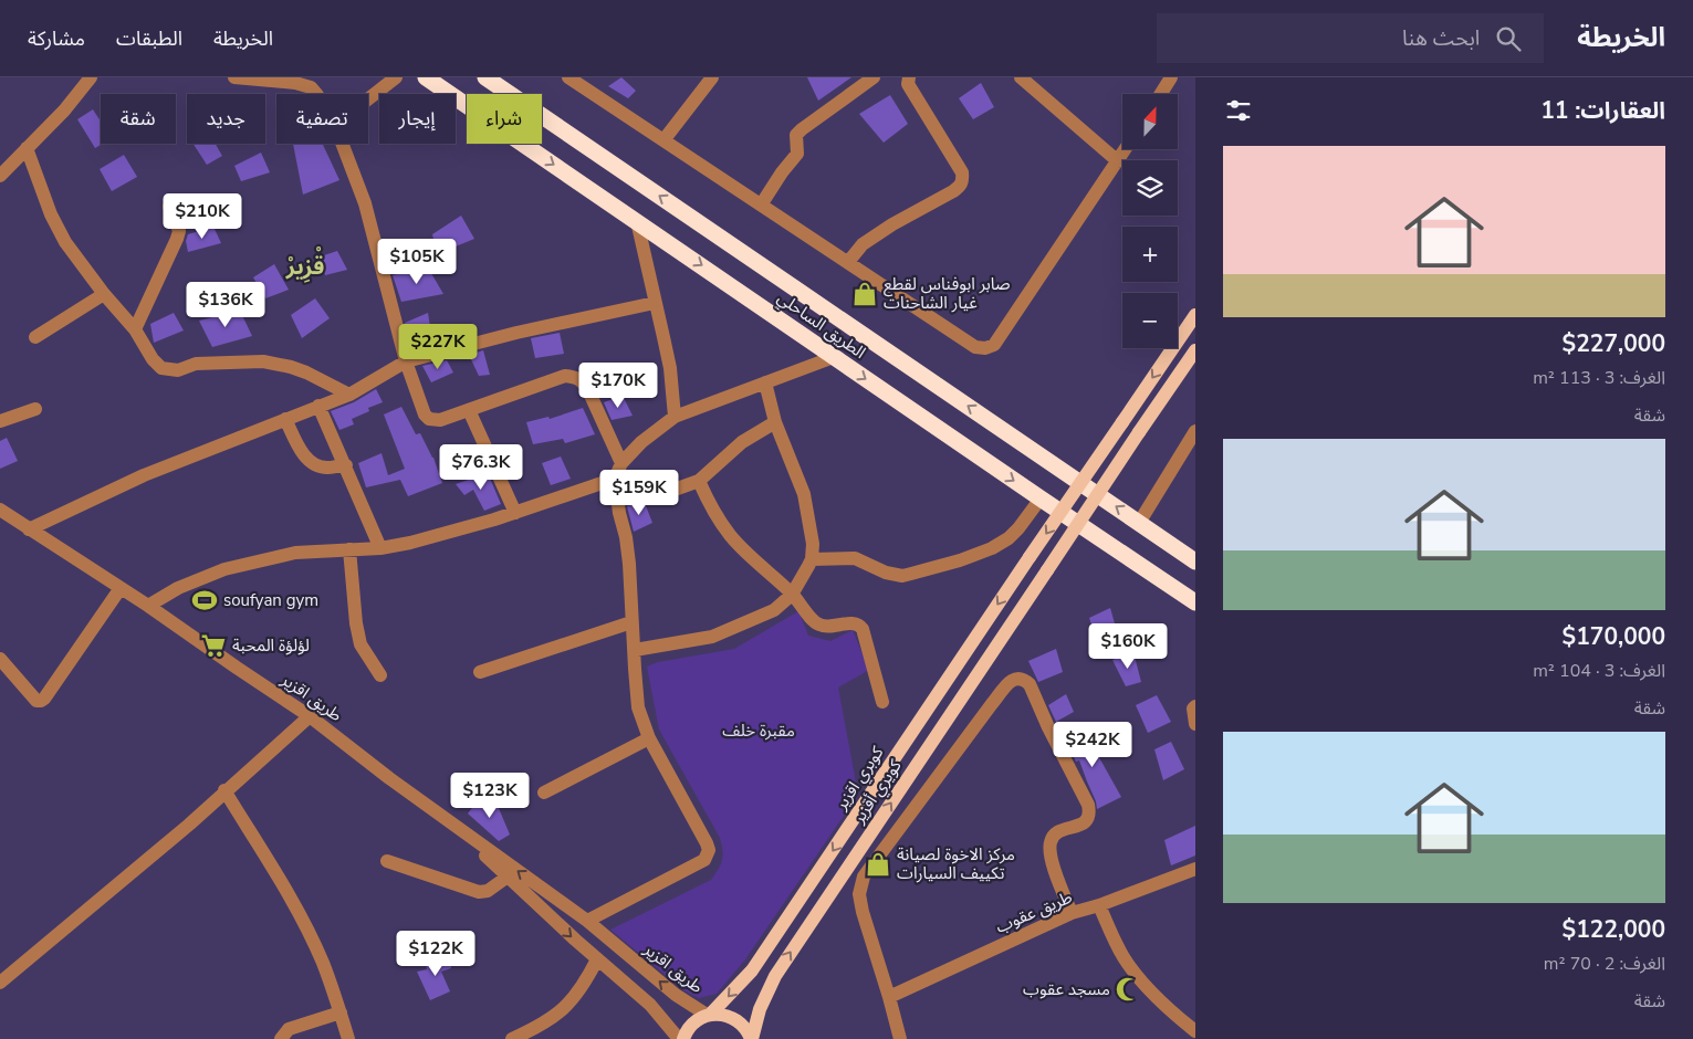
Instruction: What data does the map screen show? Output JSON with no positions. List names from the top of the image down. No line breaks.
{"streets":{"highway":["الطريق الساحلي"],"main road":["كوبري اقزير","كويري أقزير"],"street":["طريق اقزير","طريق عقوب"]},"crossings":[["طريق اقزير","كوبري اقزير"]],"one_way":["كوبري اقزير","كويري أقزير"],"districts":["قْزِيرْ"],"parks":["مقبرة خلف"],"places":{"shop":["صابر ابوفناس لقطع غيار الشاحنات","مركز الاخوة لصيانة تكييف السيارات"],"sports":["soufyan gym"],"supermarket":["لؤلؤة المحبة"],"mosque":["مسجد عقوب"]},"north":"top","page":{"header":"الخريطة","search":"ابحث هنا","nav":["الخريطة","الطبقات","مشاركة"],"heading":"العقارات: 11","map_buttons":["+","−"],"chip":["شراء","إيجار","تصفية","جديد","شقة"],"list":[{"name":"$227,000","note":"الغرف: 3 · 113 m² · شقة"},{"name":"$170,000","note":"الغرف: 3 · 104 m² · شقة"},{"name":"$122,000","note":"الغرف: 2 · 70 m² · شقة"}],"price":["$210K","$105K","$136K","$227K","$170K","$76.3K","$159K","$160K","$242K","$123K","$122K"]}}
